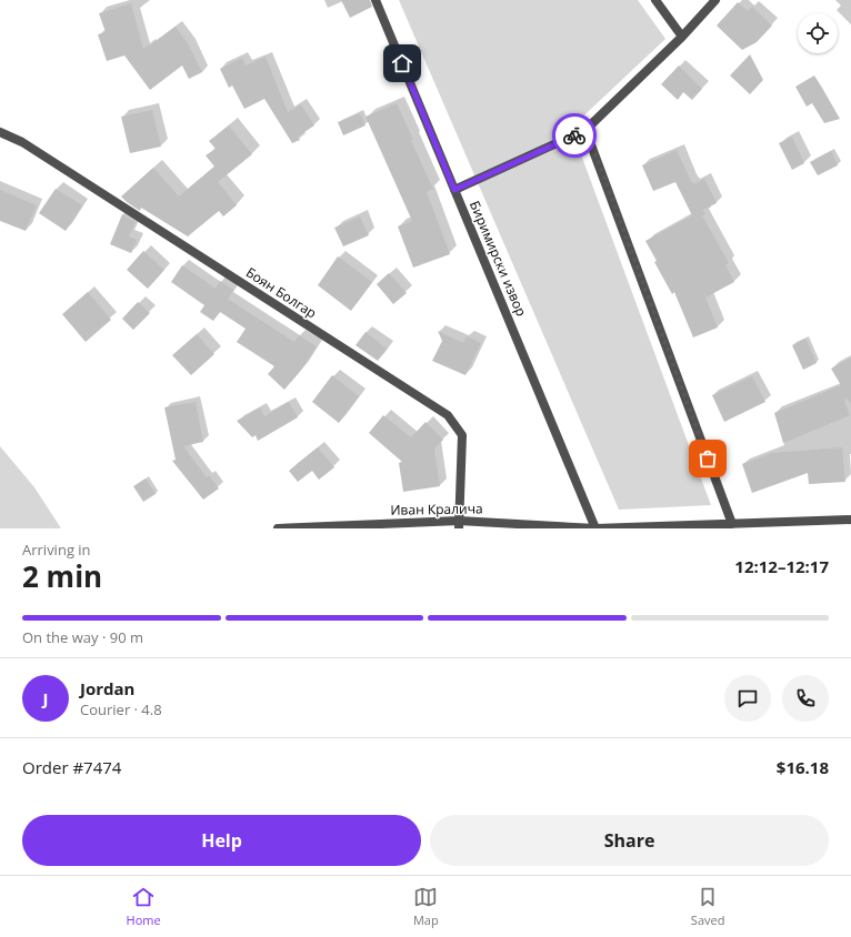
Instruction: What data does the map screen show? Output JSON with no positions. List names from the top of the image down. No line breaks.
{"streets":{"street":["Биримирски извор","Боян Болгар","Иван Кралича"]},"crossings":[["Биримирски извор","Иван Кралича"],["Боян Болгар","Иван Кралича"]],"page":{"heading":["2 min","Arriving in","12:12–12:17"],"panel":["Jordan","Courier · 4.8","Order #7474","$16.18"],"bar":"On the way · 90 m","round":"J","buttons":["Help","Share"],"tabs":["Home","Map","Saved"]}}
